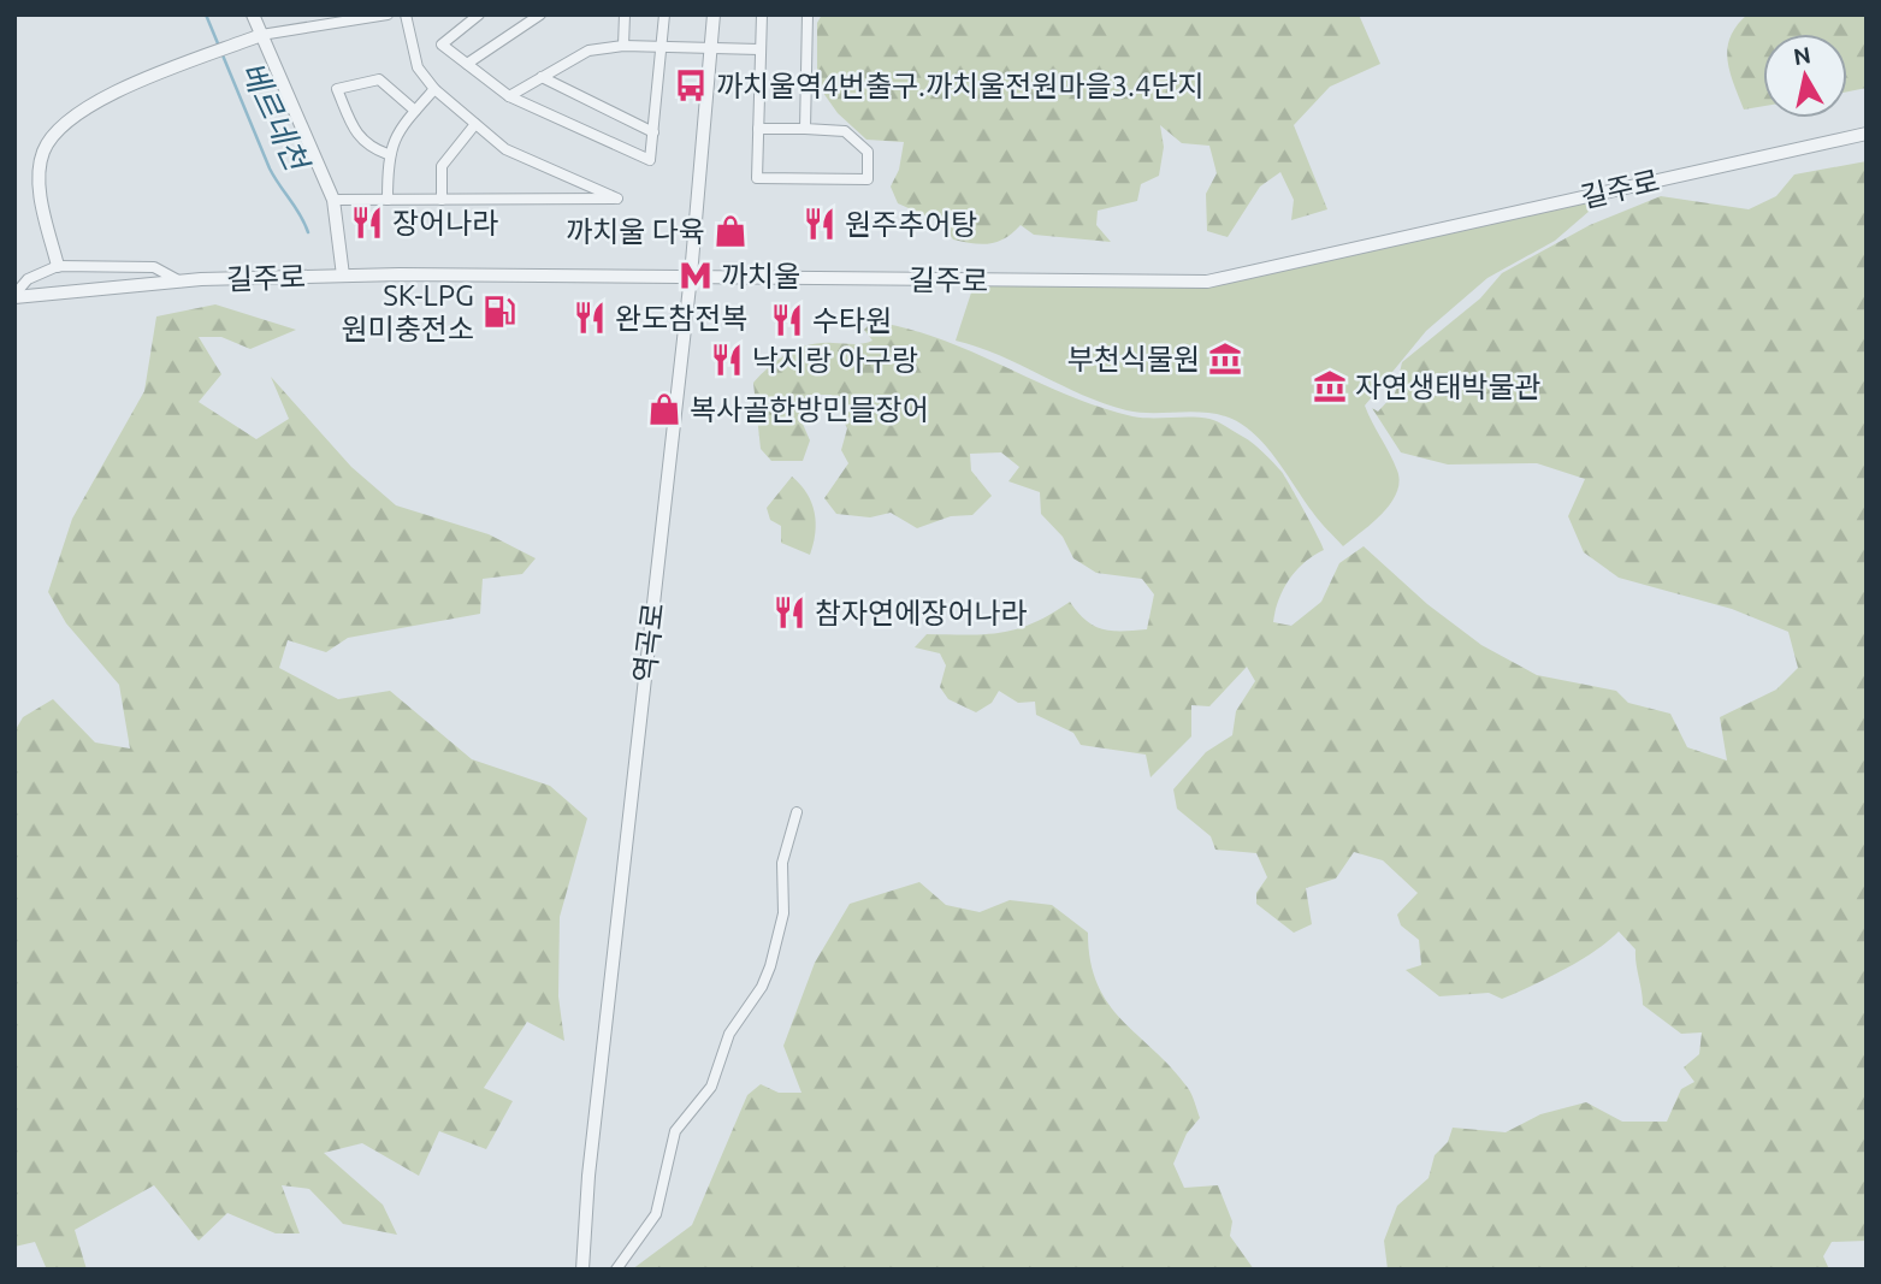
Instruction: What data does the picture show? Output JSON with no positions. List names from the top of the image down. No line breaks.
{"streets":{"street":["길주로","역곡로"]},"crossings":[["길주로","역곡로"]],"water":["베르네천"],"places":{"bus stop":["까치울역4번출구.까치울전원마을3.4단지"],"restaurant":["장어나라","원주추어탕","완도참전복","수타원","낙지랑 아구랑","참자연에장어나라"],"shop":["까치울 다육","복사골한방민믈장어"],"metro station":["까치울"],"fuel station":["SK-LPG 원미충전소"],"museum":["부천식물원","자연생태박물관"]},"north":"top"}
